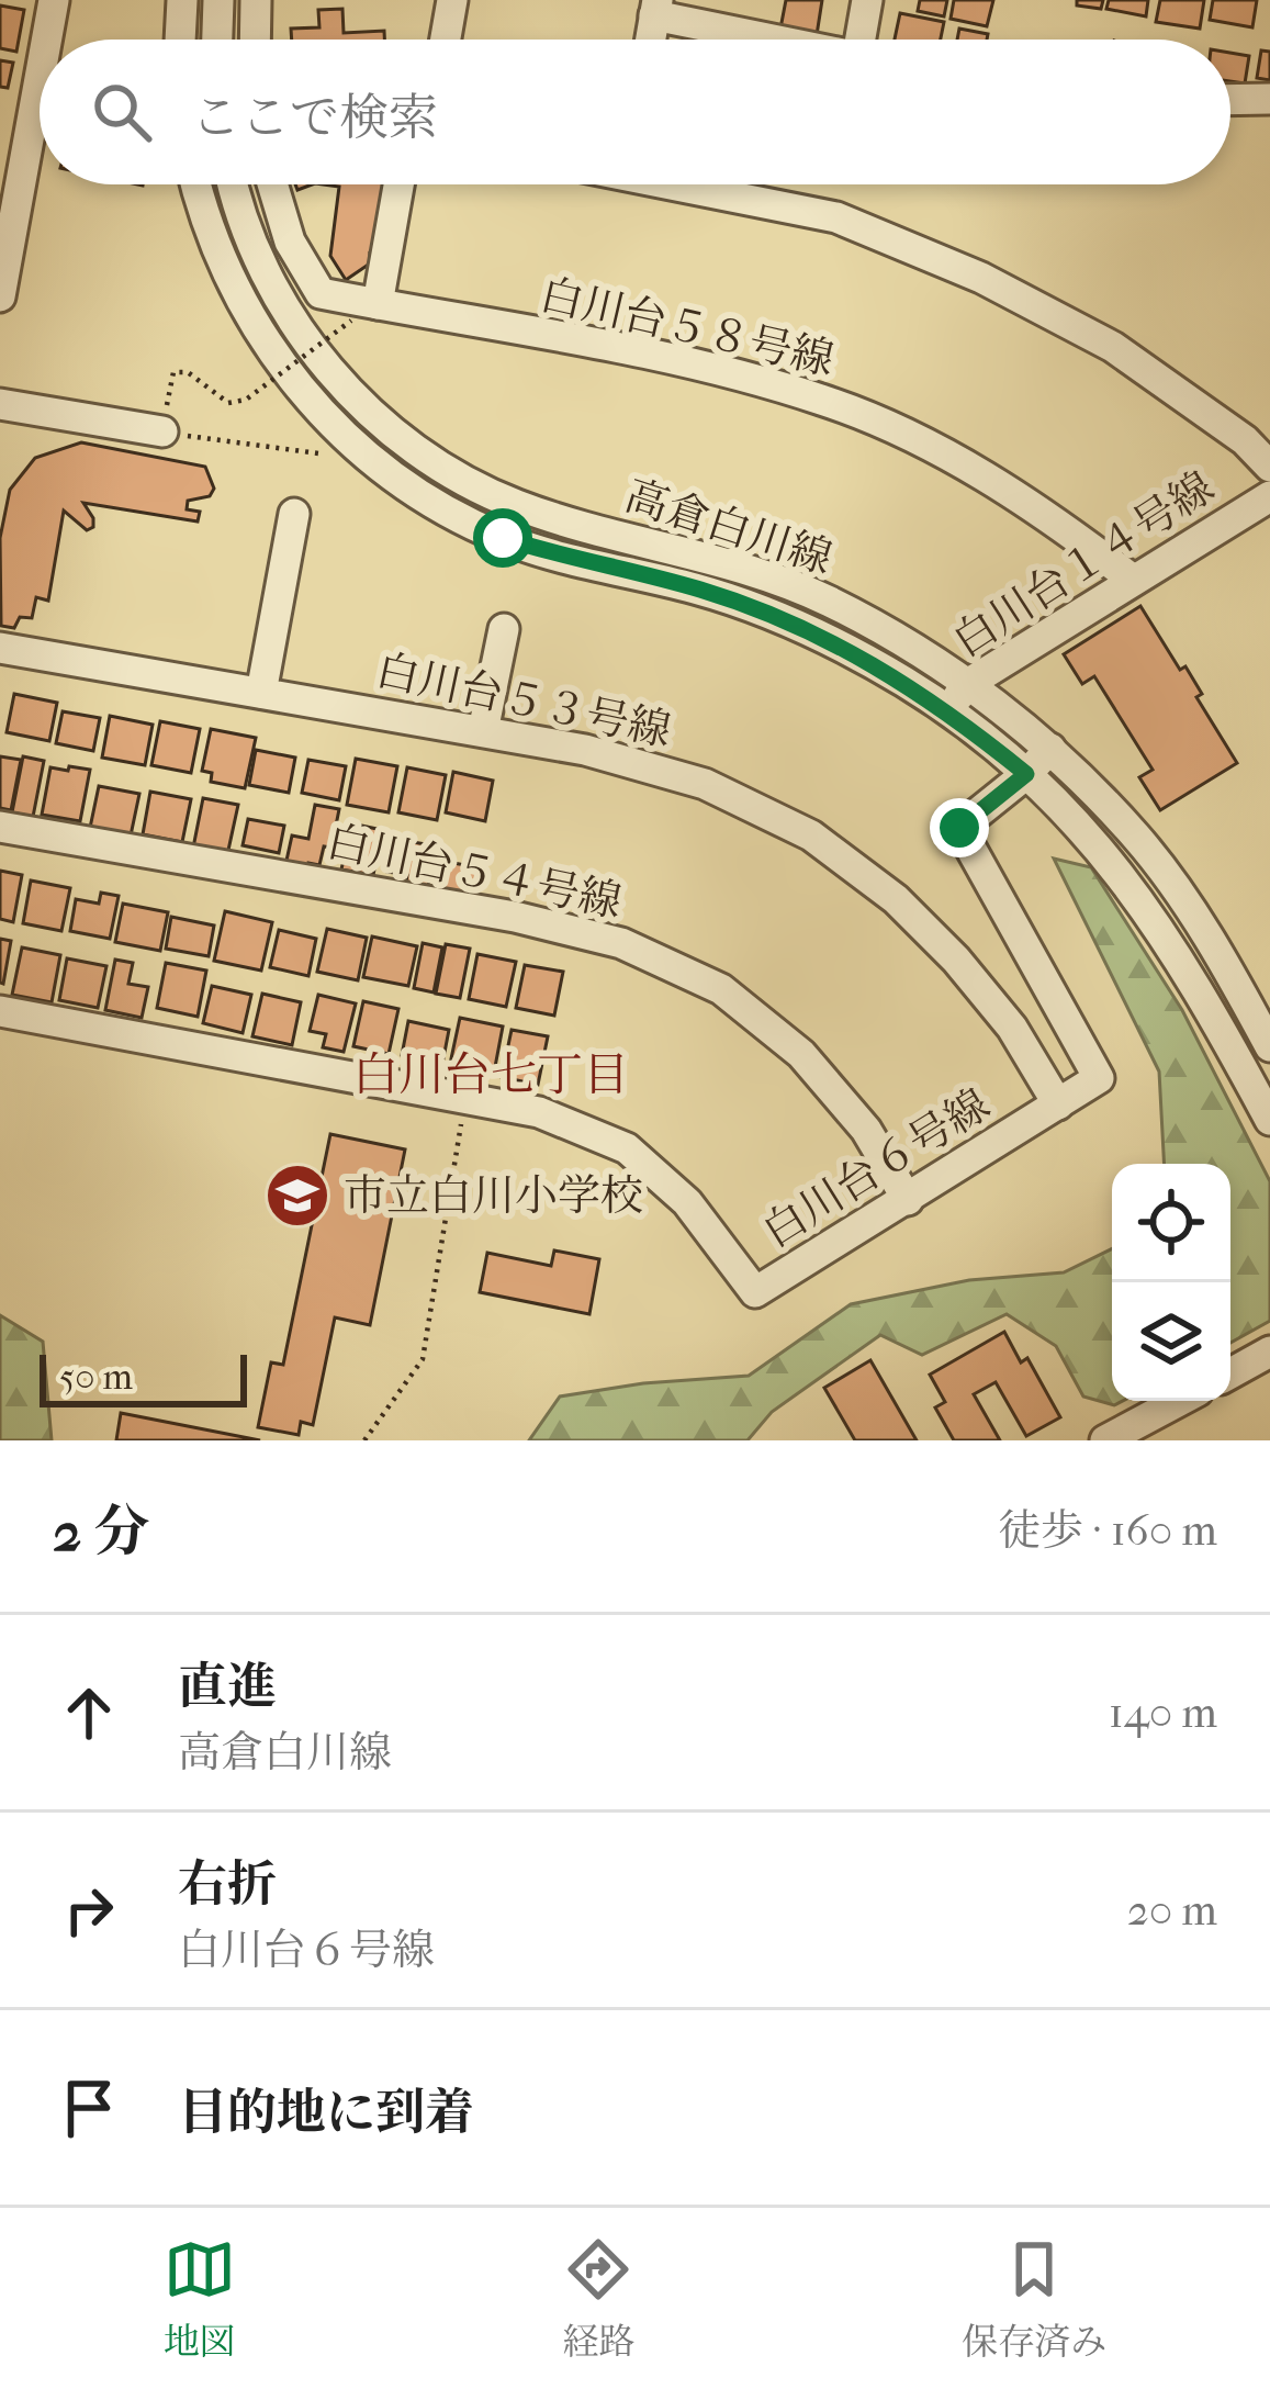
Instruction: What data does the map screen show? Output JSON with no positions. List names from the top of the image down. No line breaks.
{"streets":{"street":["白川台５８号線","高倉白川線","白川台１４号線","白川台５３号線","白川台５４号線","白川台６号線"]},"crossings":[["白川台５８号線","白川台１４号線"],["高倉白川線","白川台１４号線"],["高倉白川線","白川台６号線"],["白川台５３号線","白川台６号線"],["白川台５４号線","白川台６号線"]],"districts":["白川台七丁目"],"places":{"school or university":["市立白川小学校"]},"scale_bar":"50 m","page":{"search":"ここで検索","scale":"50 m","heading":["2 分","徒歩 · 160 m"],"list":[["直進","高倉白川線","140 m"],["右折","白川台６号線","20 m"],"目的地に到着"],"nav":["地図","経路","保存済み"]}}
